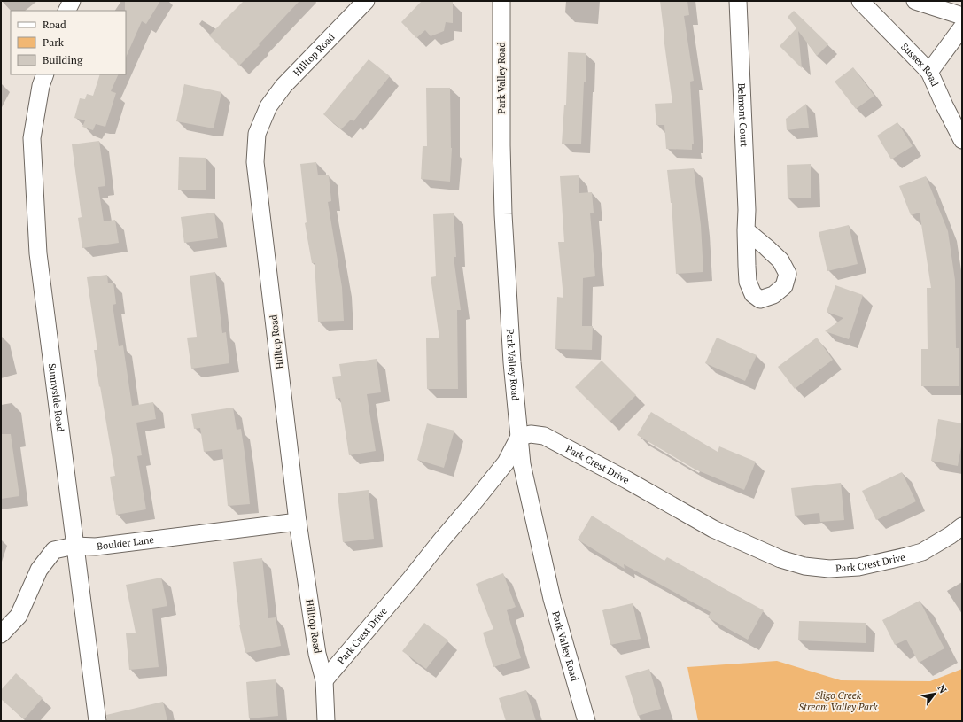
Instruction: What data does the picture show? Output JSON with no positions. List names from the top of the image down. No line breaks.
{"streets":{"street":["Hilltop Road","Sussex Road","Park Valley Road","Belmont Court","Sunnyside Road","Park Crest Drive","Boulder Lane"]},"crossings":[["Hilltop Road","Park Crest Drive"],["Hilltop Road","Boulder Lane"],["Park Valley Road","Park Crest Drive"],["Sunnyside Road","Boulder Lane"]],"parks":["Sligo Creek Stream Valley Park"],"legend":["Road","Park","Building"],"north":"top right"}
